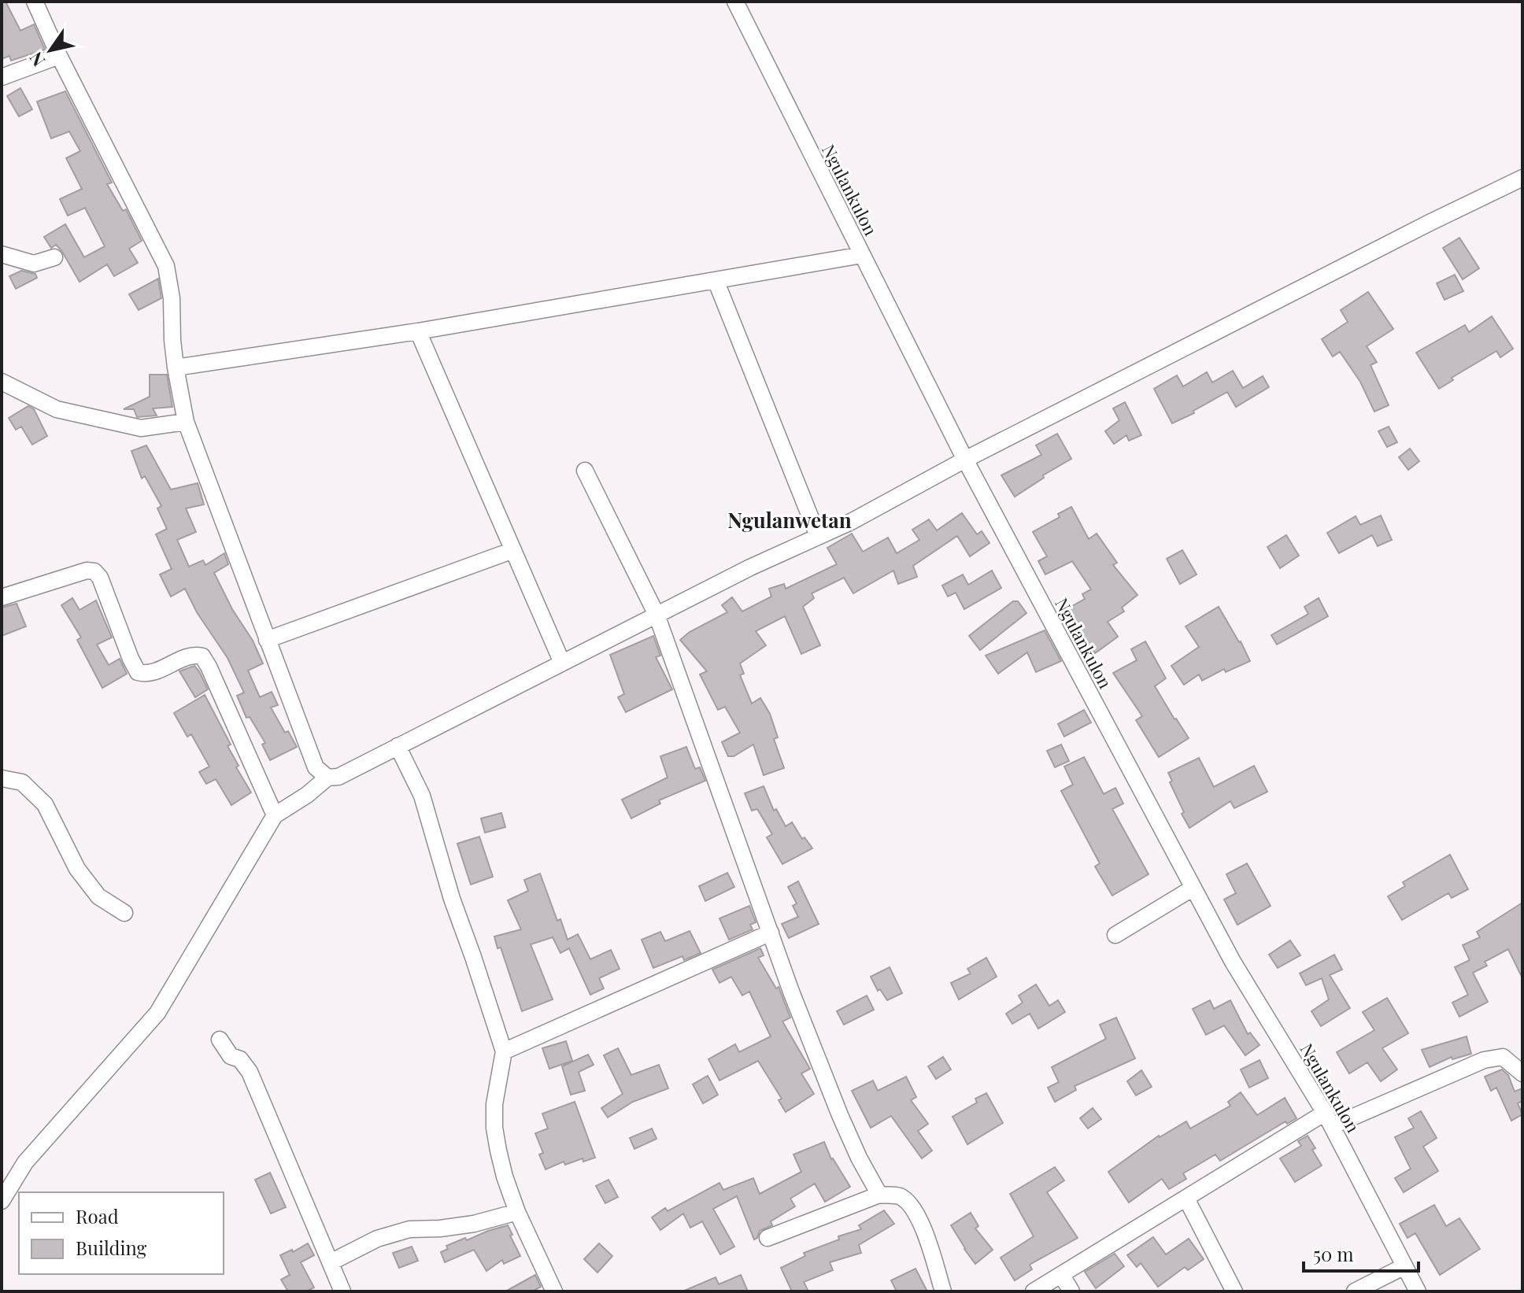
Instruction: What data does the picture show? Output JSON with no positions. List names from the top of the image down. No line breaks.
{"streets":{"street":["Ngulankulon"]},"districts":["Ngulanwetan"],"legend":["Road","Building"],"scale_bar":"50 m","north":"bottom left"}
